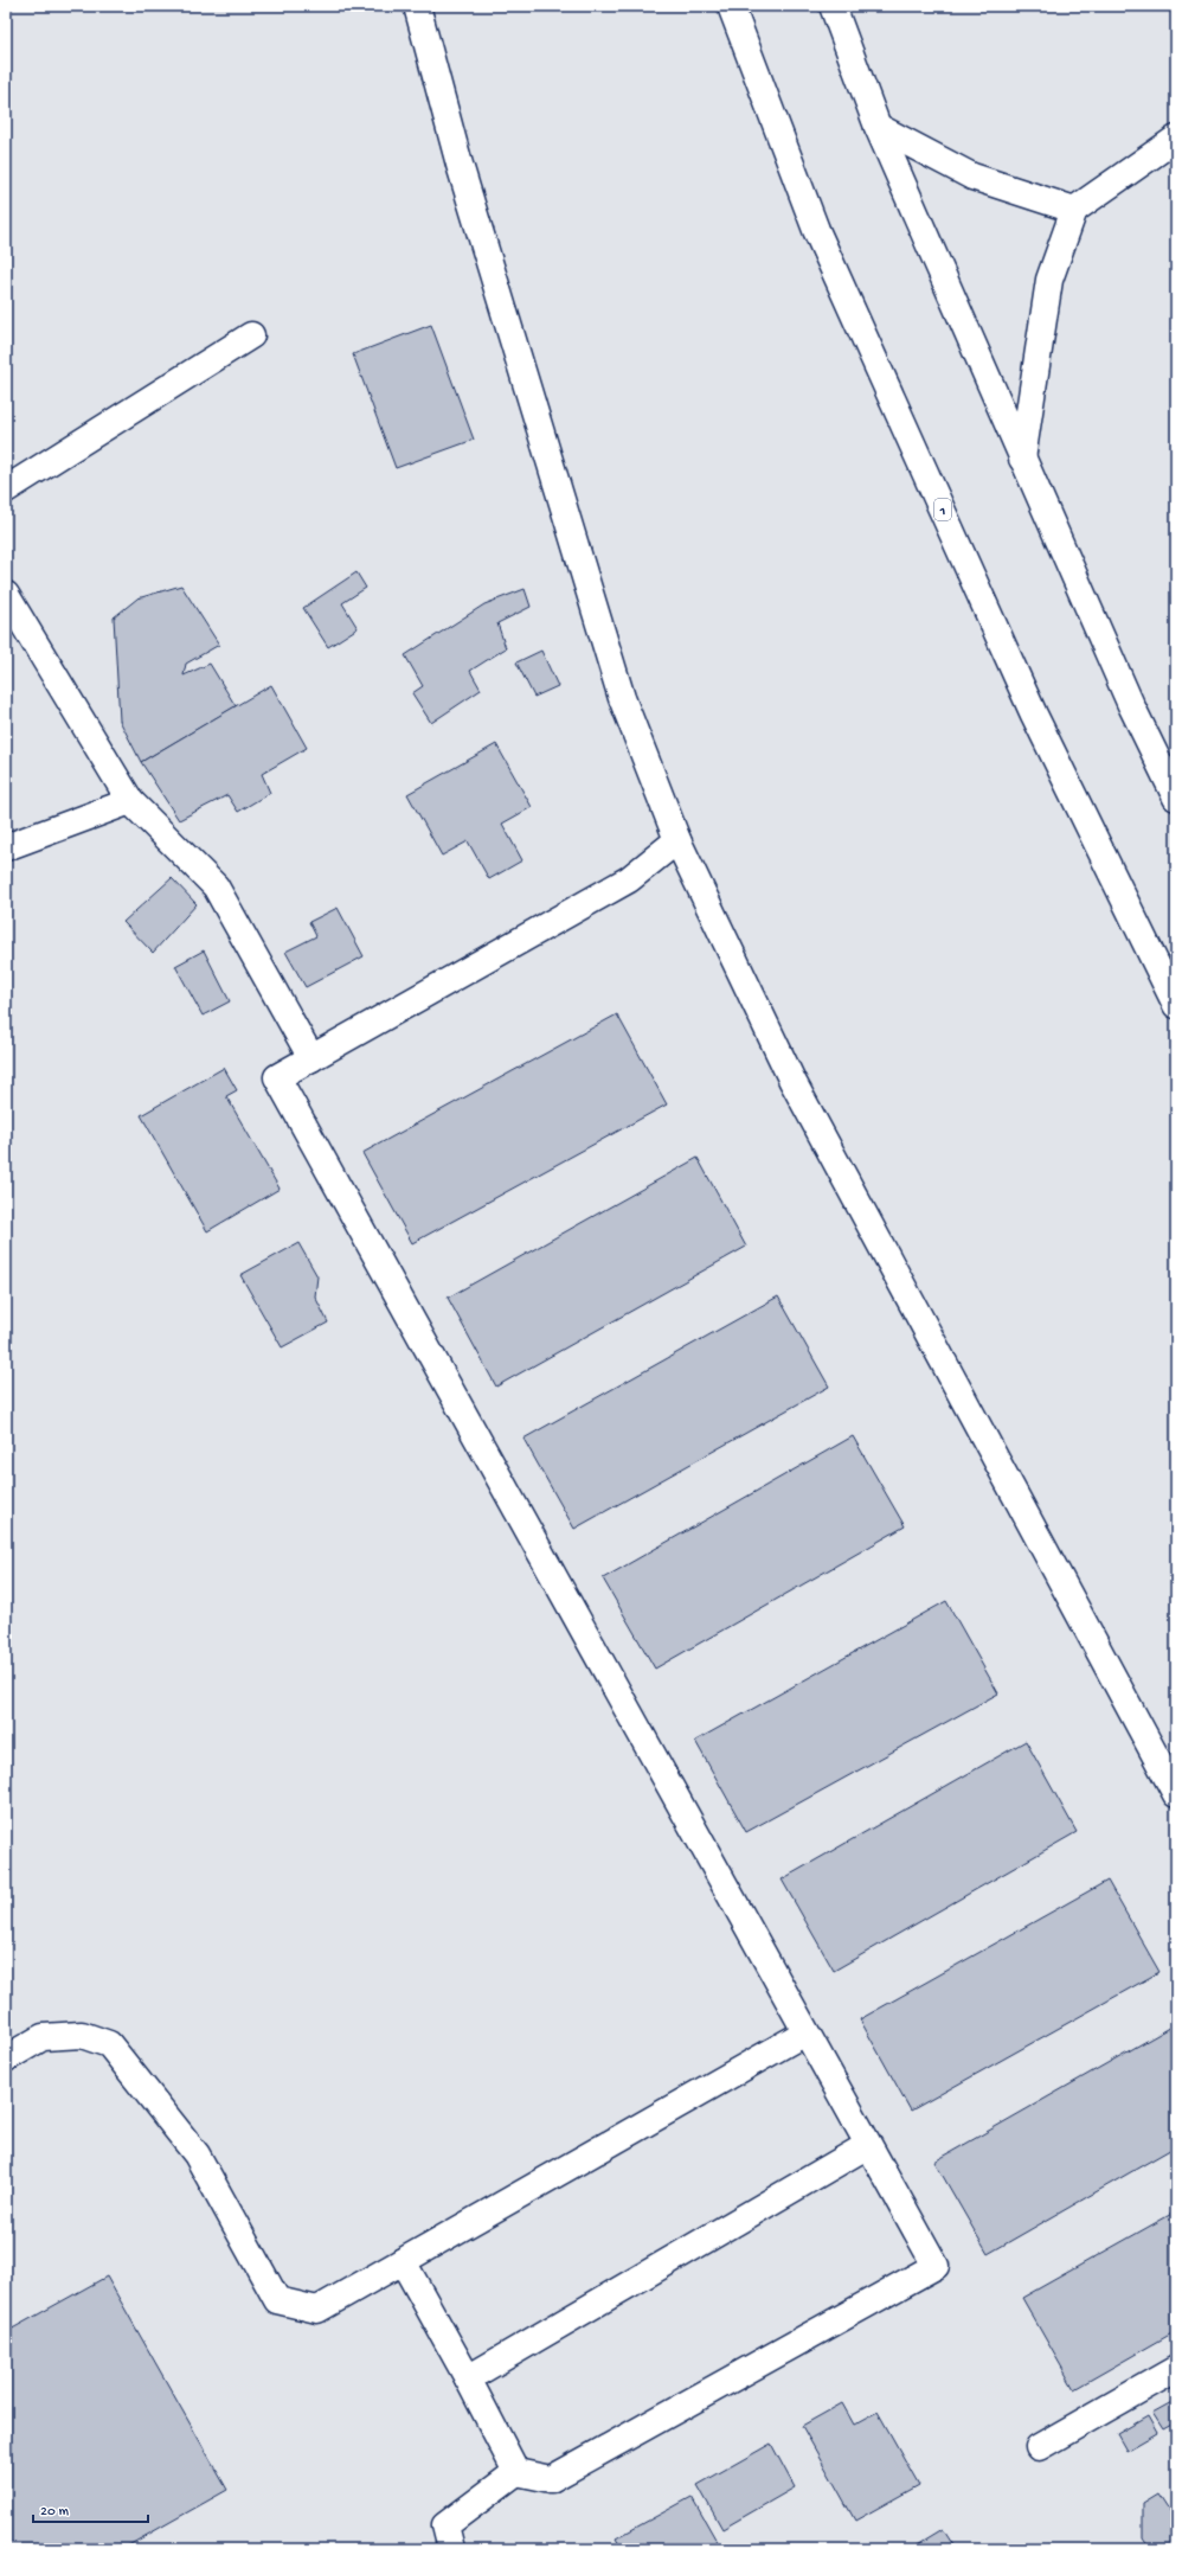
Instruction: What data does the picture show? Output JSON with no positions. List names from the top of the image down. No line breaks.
{"streets":{"main road":["1"]},"scale_bar":"20 m"}
